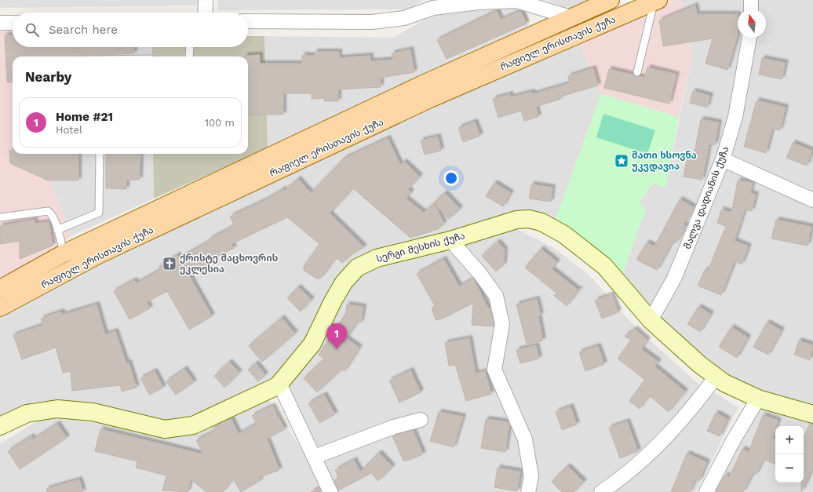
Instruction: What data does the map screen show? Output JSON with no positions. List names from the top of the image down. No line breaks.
{"streets":{"main road":["რაფიელ ერისთავის ქუჩა"],"street":["შალვა დადიანის ქუჩა","სერგი მესხის ქუჩა"]},"crossings":[["შალვა დადიანის ქუჩა","სერგი მესხის ქუჩა"]],"places":{"place":["მათი ხსოვნა უკვდავია"],"church":["ქრისტე მაცხოვრის ეკლესია"]},"north":"top","page":{"search":"Search here","heading":"Nearby","list":[{"mark":"1","name":"Home #21","note":"Hotel","value":"100 m"}],"pins":"1","map_buttons":["+","−"]}}
